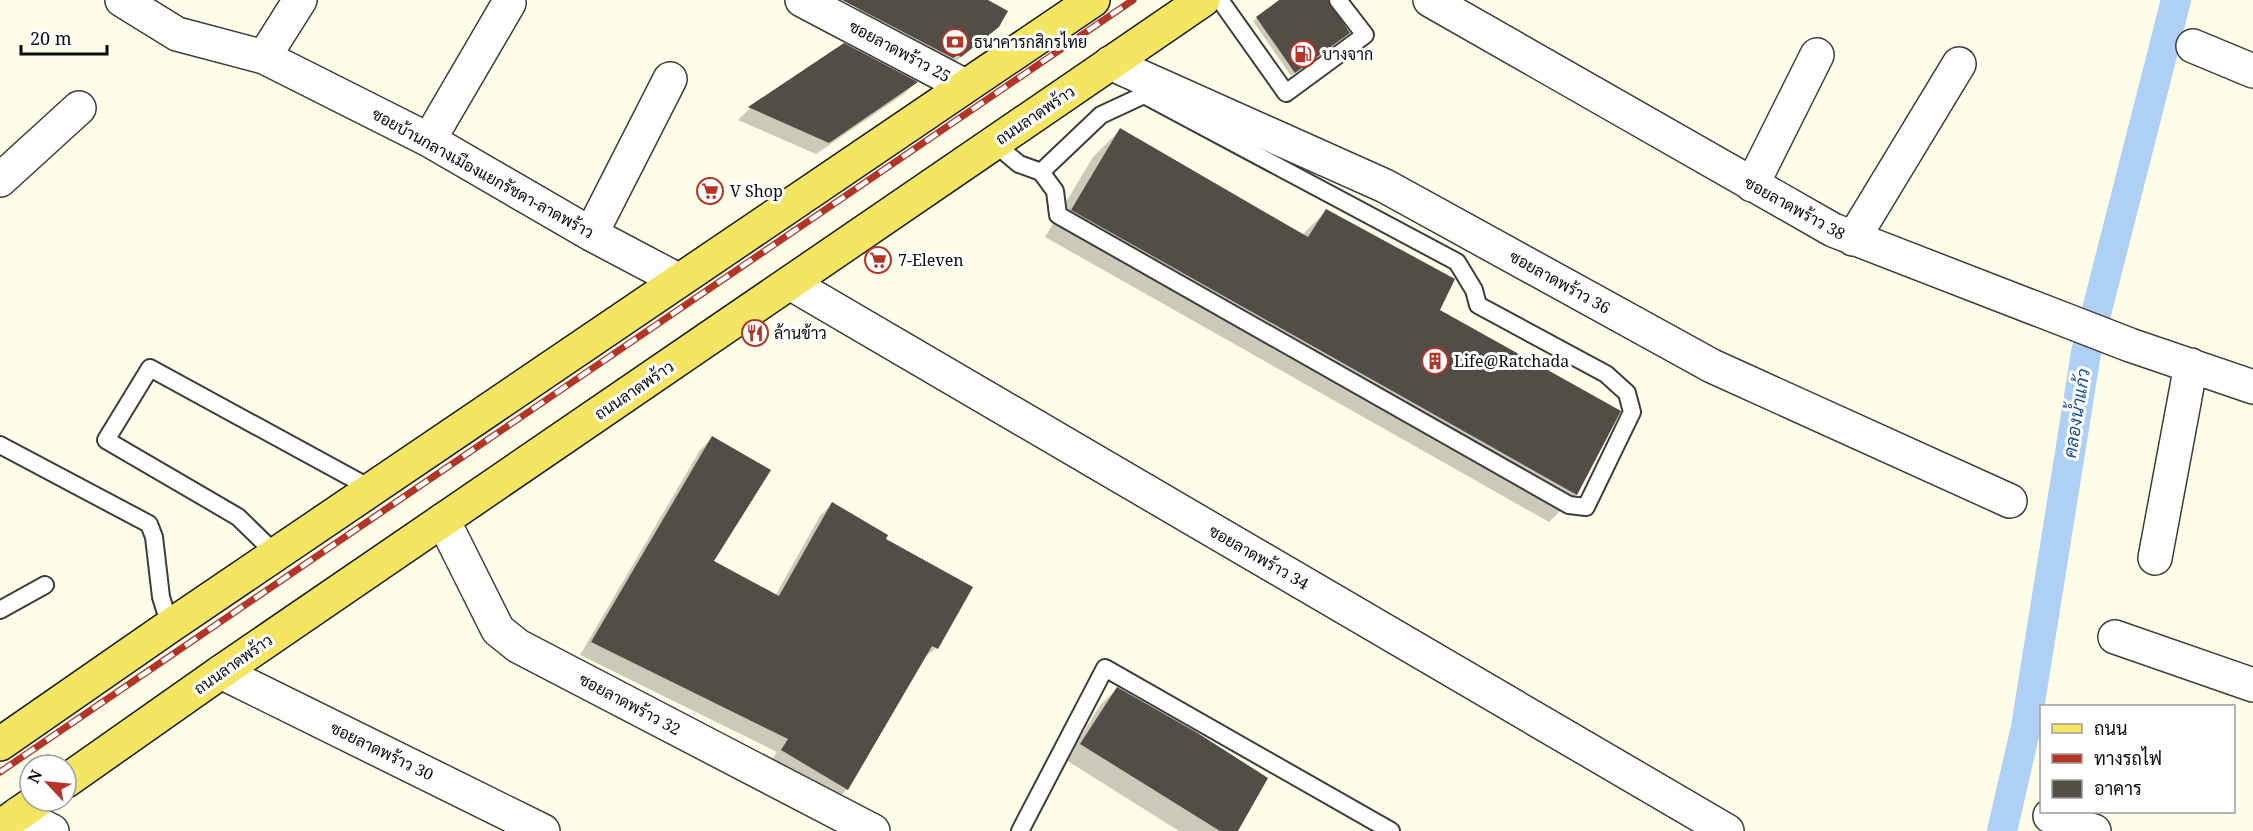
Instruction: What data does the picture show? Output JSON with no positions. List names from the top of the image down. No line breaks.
{"streets":{"main road":["ถนนลาดพร้าว"],"street":["ซอยลาดพร้าว 25","ซอยบ้านกลางเมืองแยกรัชดา-ลาดพร้าว","ซอยลาดพร้าว 38","ซอยลาดพร้าว 36","ซอยลาดพร้าว 34","ซอยลาดพร้าว 32","ซอยลาดพร้าว 30"]},"crossings":[["ถนนลาดพร้าว","ซอยลาดพร้าว 36"],["ถนนลาดพร้าว","ซอยลาดพร้าว 34"],["ถนนลาดพร้าว","ซอยลาดพร้าว 32"],["ถนนลาดพร้าว","ซอยลาดพร้าว 30"]],"water":["คลองน้ำแก้ว"],"places":{"bank":["ธนาคารกสิกรไทย"],"fuel station":["บางจาก"],"supermarket":["V Shop","7-Eleven"],"restaurant":["ล้านข้าว"],"building":["Life@Ratchada"]},"legend":["ถนน","ทางรถไฟ","อาคาร"],"scale_bar":"20 m","north":"top left"}
